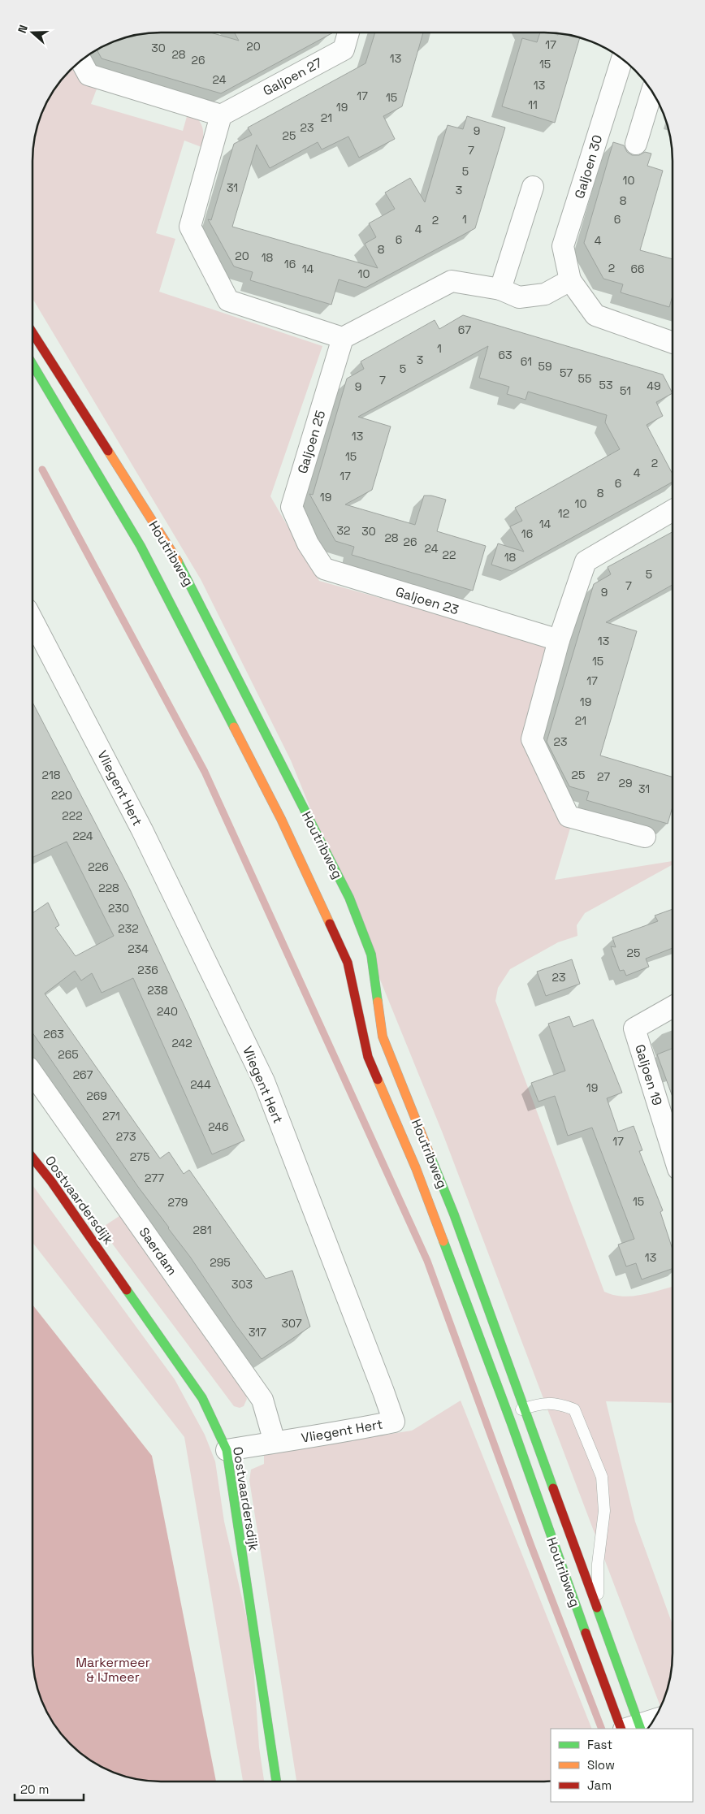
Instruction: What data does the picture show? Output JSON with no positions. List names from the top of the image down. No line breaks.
{"streets":{"main road":["Houtribweg","Oostvaardersdijk"],"street":["Galjoen 27","Galjoen 30","Galjoen 25","Galjoen 23","Vliegent Hert","Galjoen 19","Saerdam"]},"crossings":[["Galjoen 25","Galjoen 23"],["Vliegent Hert","Oostvaardersdijk"],["Vliegent Hert","Saerdam"]],"parks":["Markermeer & IJmeer"],"house_numbers":["17","20","30","28","13","26","15","24","13","17","15","11","19","21","23","9","25","7","5","10","31","3","8","1","6","2","4","6","4","8","20","18","16","2","14","66","10","67","1","63","3","61","59","5","57","55","7","53","49","9","51","13","15","2","4","17","6","8","19","10","12","14","32","30","16","28","26","24","22","18","5","7","9","13","15","17","19","21","23","218","25","27","29","31","220","222","224","226","228","230","232","234","25","236","23","238","240","263","242","265","267","244","19","269","271","246","273","17","275","277","15","279","281","13","295","303","307","317"],"legend":["Fast","Slow","Jam"],"scale_bar":"20 m","north":"left"}
